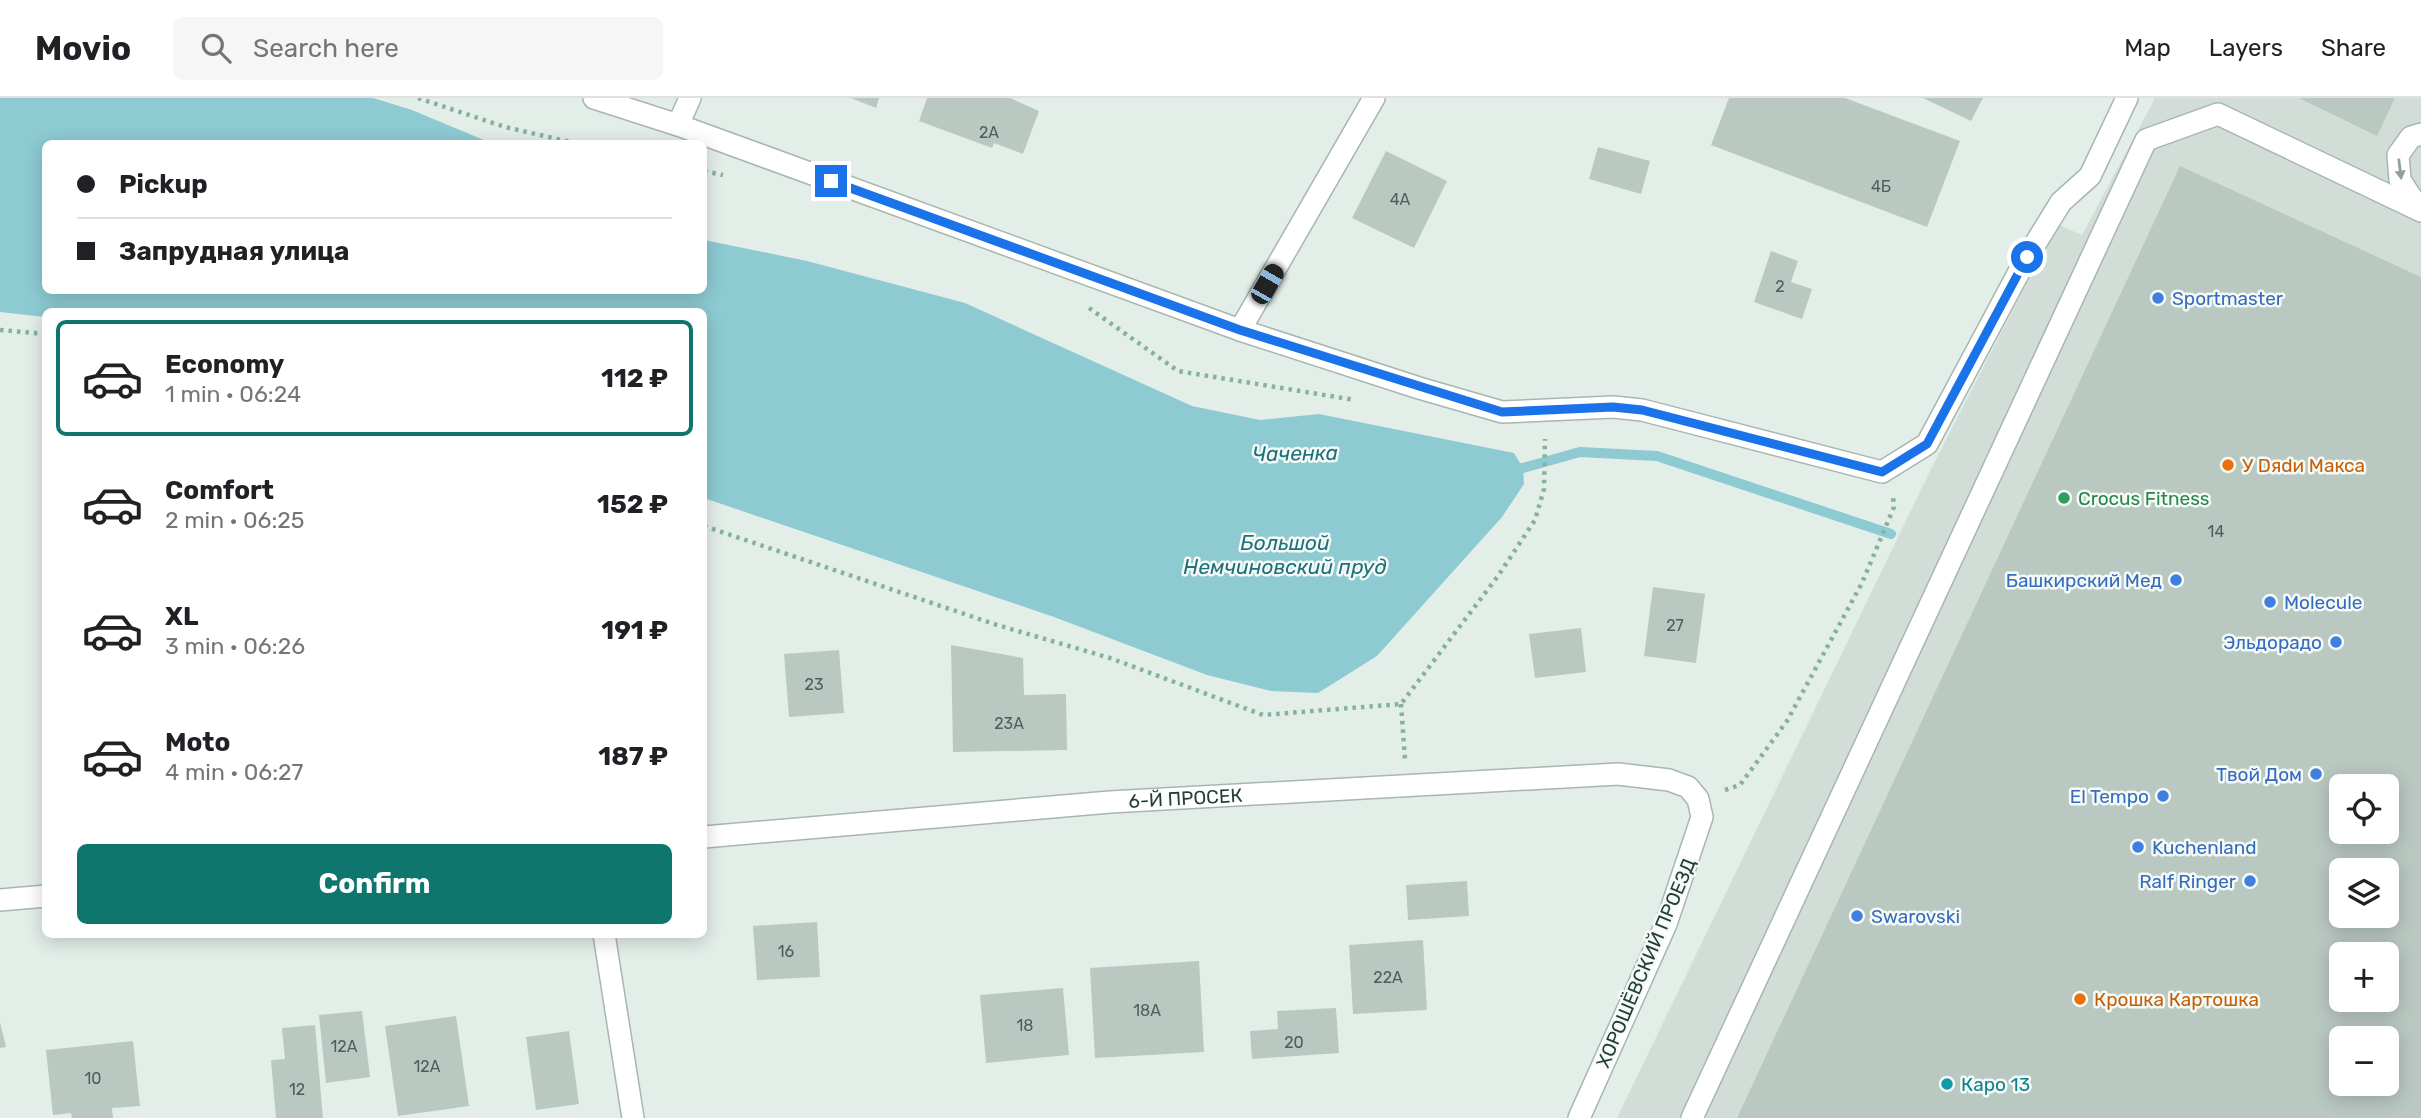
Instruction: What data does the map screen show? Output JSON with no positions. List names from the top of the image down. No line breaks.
{"streets":{"street":["6-Й ПРОСЕК","ХОРОШЁВСКИЙ ПРОЕЗД"]},"crossings":[["6-Й ПРОСЕК","ХОРОШЁВСКИЙ ПРОЕЗД"]],"water":["Чаченка","Большой Немчиновский пруд"],"places":["Sportmaster","У Dяdи Макса","Crocus Fitness","Башкирский Мед","Molecule","Эльдорадо","Твой Дом","El Tempo","Kuchenland","Ralf Ringer","Swarovski","Крошка Картошка","Каро 13"],"house_numbers":["2А","4Б","4А","2","14","27","23","23А","16","22А","18А","18","20","12А","12А","10","12"],"page":{"header":"Movio","search":"Search here","nav":["Map","Layers","Share"],"banner":["Pickup","Запрудная улица"],"list":[{"name":"Economy","note":"1 min · 06:24","value":"112 ₽"},{"name":"Comfort","note":"2 min · 06:25","value":"152 ₽"},{"name":"XL","note":"3 min · 06:26","value":"191 ₽"},{"name":"Moto","note":"4 min · 06:27","value":"187 ₽"}],"map_buttons":["+","−"],"buttons":"Confirm"}}
